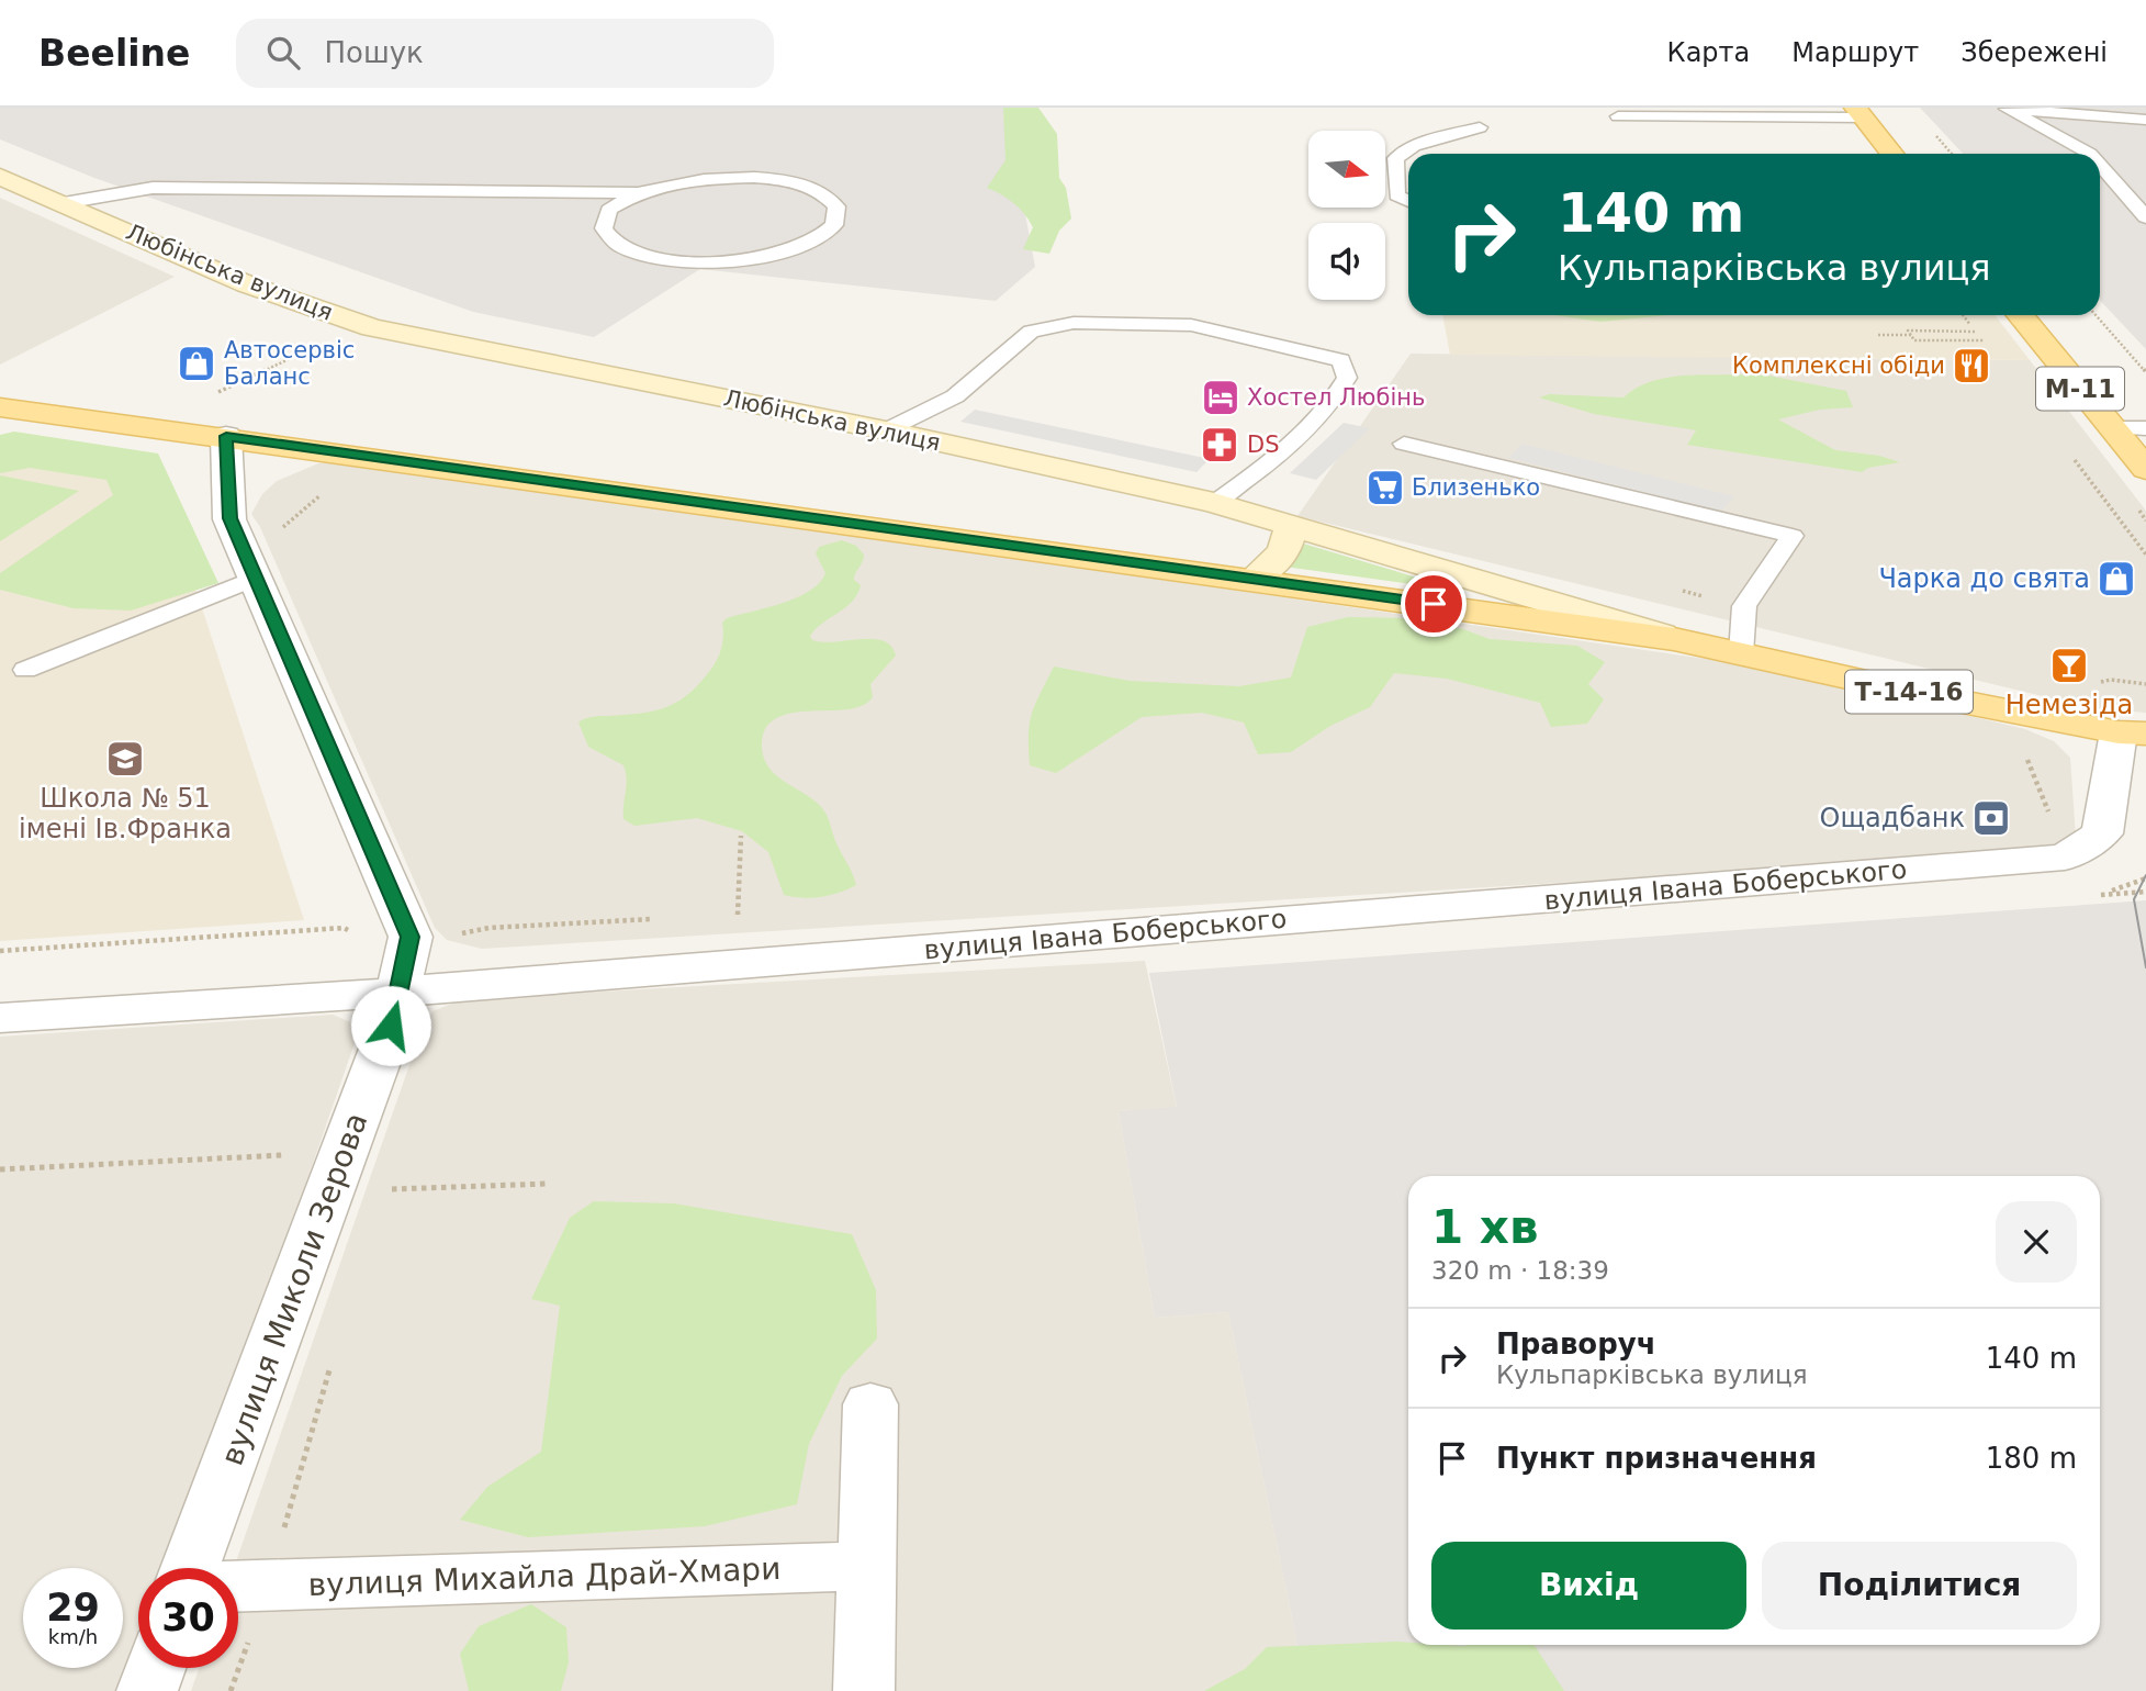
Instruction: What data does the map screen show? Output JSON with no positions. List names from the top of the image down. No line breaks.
{"streets":{"main road":["Любінська вулиця","М-11","Т-14-16"],"street":["вулиця Івана Боберського","вулиця Миколи Зерова","вулиця Михайла Драй-Хмари"]},"crossings":[["Любінська вулиця","Т-14-16"],["Т-14-16","вулиця Івана Боберського"],["Т-14-16","вулиця Миколи Зерова"],["вулиця Івана Боберського","вулиця Миколи Зерова"]],"places":{"shop":["Автосервіс Баланс","Чарка до свята"],"restaurant":["Комплексні обіди"],"hotel":["Хостел Любінь"],"pharmacy":["DS"],"supermarket":["Близенько"],"bar":["Немезіда"],"school or university":["Школа № 51 імені Ів.Франка"],"bank":["Ощадбанк"]},"north":"right","page":{"header":"Beeline","search":"Пошук","nav":["Карта","Маршрут","Збережені"],"turn":["140 m","Кульпарківська вулиця"],"heading":["1 хв","320 m · 18:39"],"list":[{"name":"Праворуч","note":"Кульпарківська вулиця","value":"140 m"},{"name":"Пункт призначення","value":"180 m"}],"buttons":["Вихід","Поділитися"],"speed":"29 km/h","limit":"30"}}
